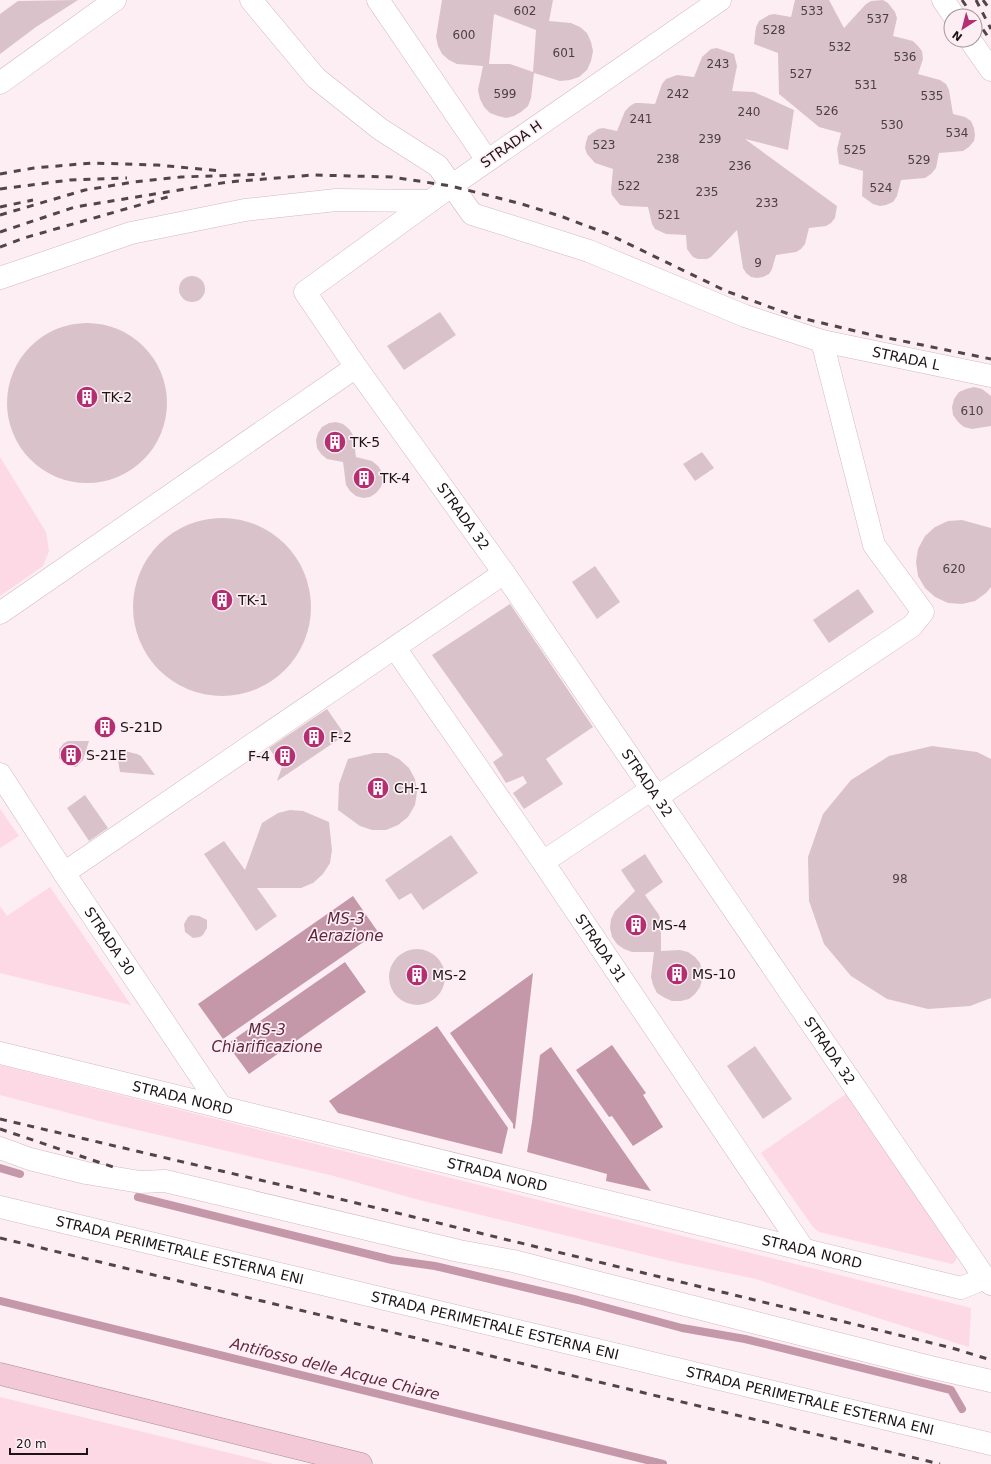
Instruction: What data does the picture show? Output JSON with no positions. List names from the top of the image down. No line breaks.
{"streets":{"lane":["STRADA H","STRADA L","STRADA 32","STRADA 30","STRADA 31","STRADA NORD","STRADA PERIMETRALE ESTERNA ENI"]},"crossings":[["STRADA H","STRADA L"],["STRADA H","STRADA 32"],["STRADA 32","STRADA NORD"],["STRADA 30","STRADA NORD"],["STRADA 31","STRADA NORD"]],"water":["MS-3 Aerazione","MS-3 Chiarificazione","Antifosso delle Acque Chiare"],"places":{"building":["TK-2","TK-5","TK-4","TK-1","S-21D","F-2","S-21E","F-4","CH-1","MS-4","MS-10","MS-2"]},"house_numbers":["602","533","537","528","600","532","601","536","243","527","531","599","242","535","526","240","241","530","534","239","523","525","238","529","236","522","524","235","233","521","9","610","620","98"],"scale_bar":"20 m","north":"bottom left"}
